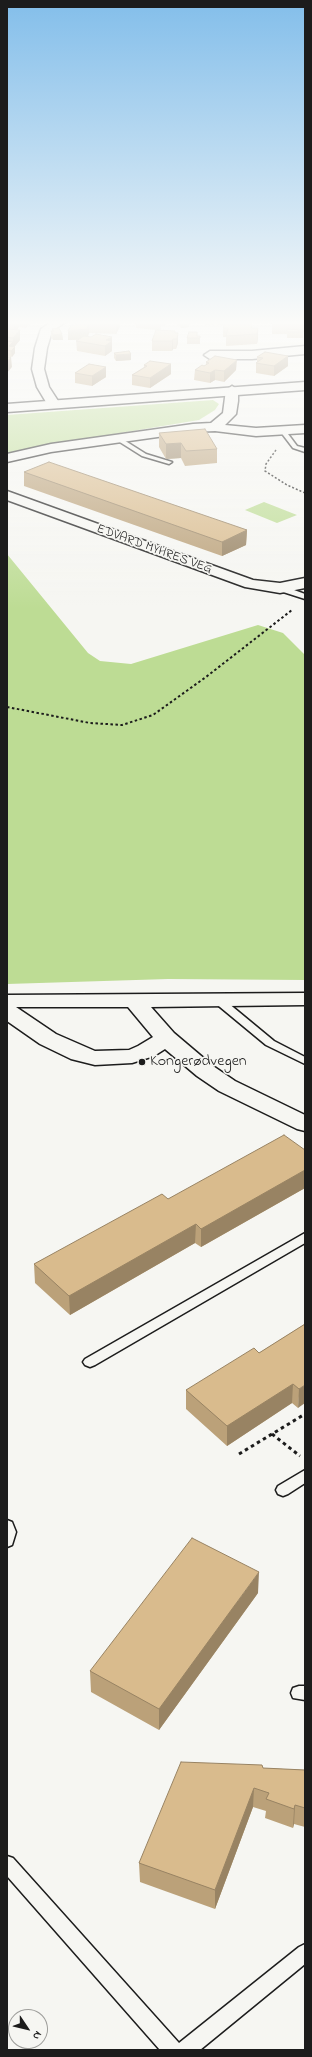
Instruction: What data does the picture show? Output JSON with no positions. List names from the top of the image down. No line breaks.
{"streets":{"street":["EDVARD MYHRES VEG"]},"places":["Kongerødvegen"],"north":"bottom right"}
